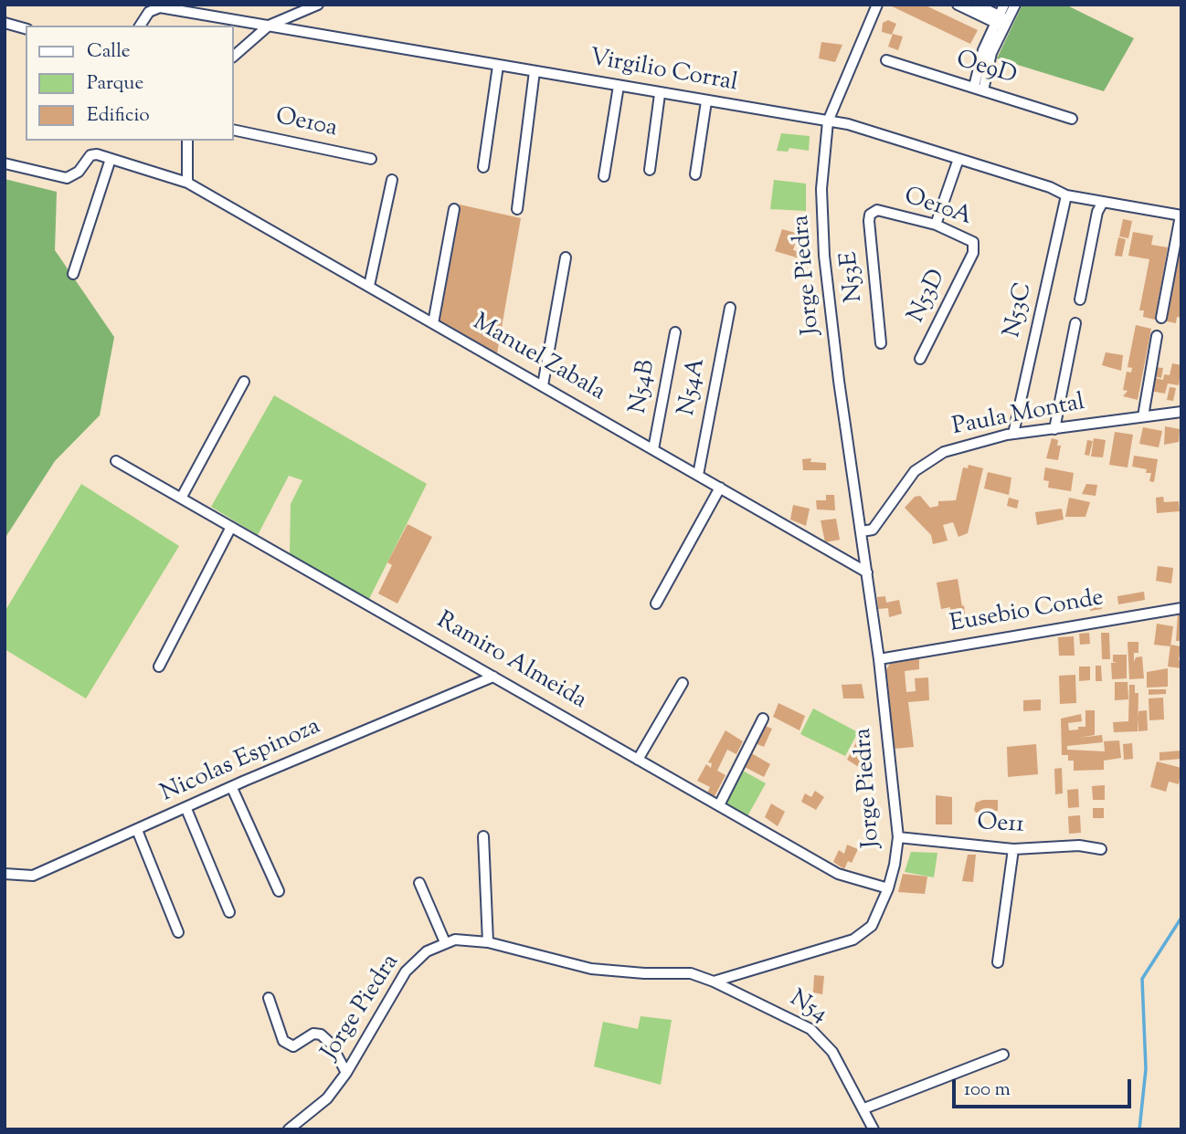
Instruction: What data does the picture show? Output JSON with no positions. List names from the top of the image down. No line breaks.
{"streets":{"street":["Oe9D","Virgilio Corral","Oe10a","Oe10A","Jorge Piedra","N53E","N53D","N53C","Manuel Zabala","N54B","N54A","Paula Montal","Eusebio Conde","Ramiro Almeida","Nicolas Espinoza","Oe11","N54"]},"crossings":[["Virgilio Corral","Jorge Piedra"],["Virgilio Corral","N53C"],["Oe10A","N53E"],["Oe10A","N53D"],["Jorge Piedra","Manuel Zabala"],["Jorge Piedra","Paula Montal"],["Jorge Piedra","Eusebio Conde"],["Jorge Piedra","Ramiro Almeida"],["Jorge Piedra","Oe11"],["Jorge Piedra","N54"],["N53C","Paula Montal"],["Manuel Zabala","N54B"],["Manuel Zabala","N54A"],["Ramiro Almeida","Nicolas Espinoza"]],"legend":["Calle","Parque","Edificio"],"scale_bar":"100 m"}
